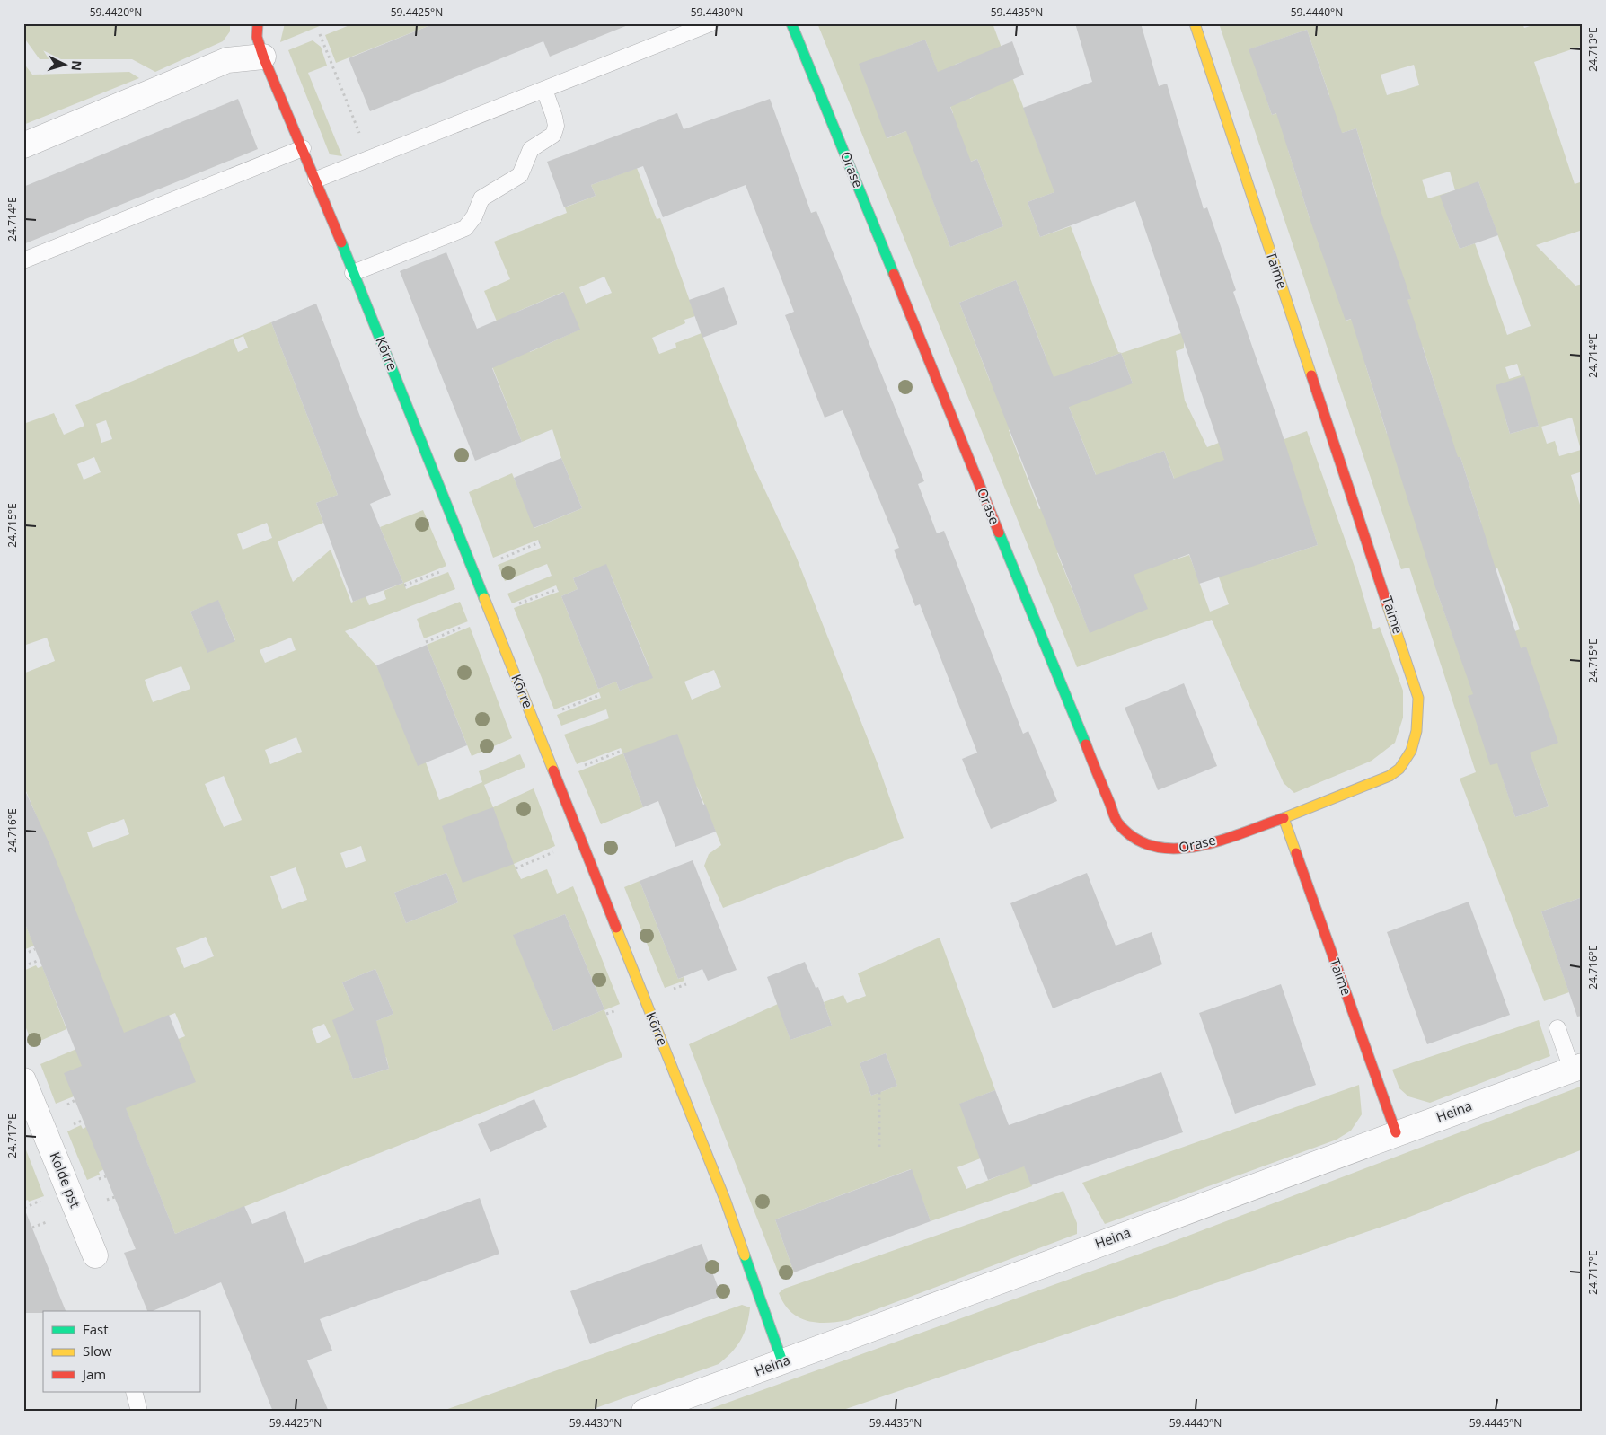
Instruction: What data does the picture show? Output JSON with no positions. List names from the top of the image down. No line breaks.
{"streets":{"street":["Orase","Taime","Kõrre","Heina","Kolde pst"]},"crossings":[["Orase","Taime"],["Taime","Heina"],["Kõrre","Heina"]],"legend":["Fast","Slow","Jam"],"north":"right","coordinates":["59.4420°N","59.4425°N","59.4430°N","59.4435°N","59.4440°N","24.713°E","24.714°E","24.715°E","24.716°E","24.717°E","59.4445°N"]}
